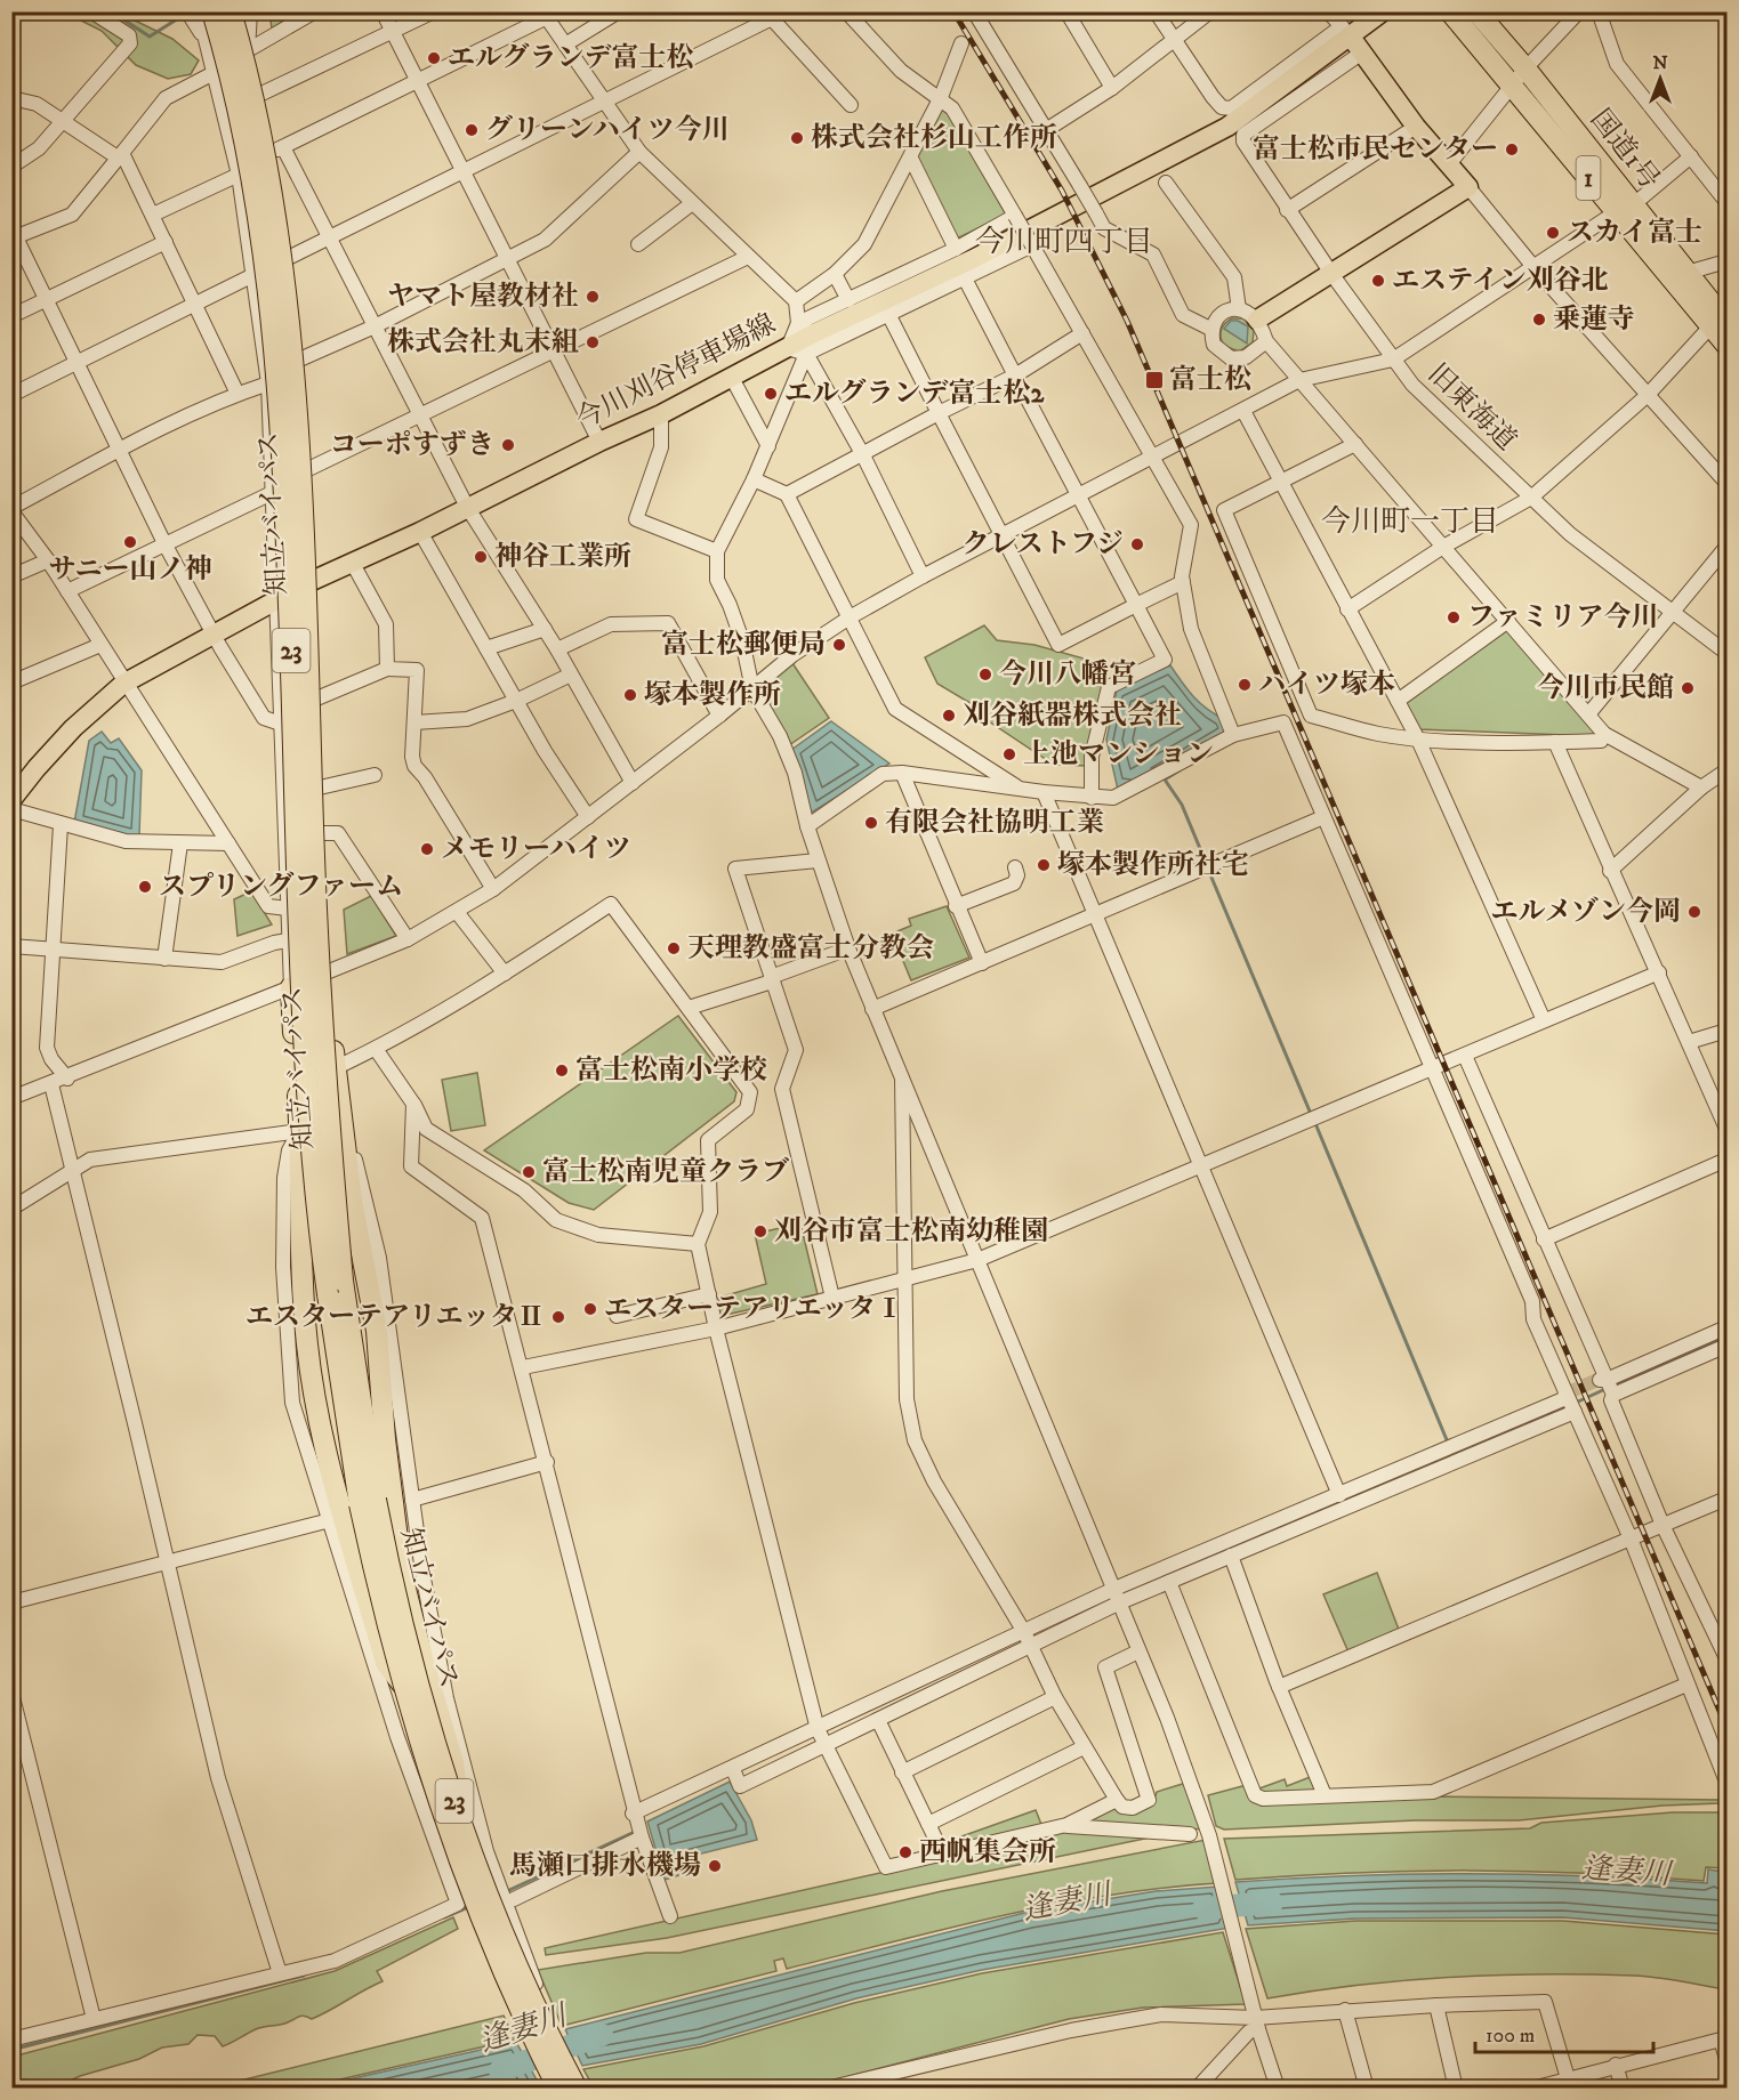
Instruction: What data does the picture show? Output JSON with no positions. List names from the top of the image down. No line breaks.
{"streets":{"highway":["国道1号","1","知立バイパス","23"],"main road":["今川刈谷停車場線"],"street":["旧東海道"]},"districts":["今川町四丁目","今川町一丁目"],"water":["逢妻川"],"places":{"other":["エルグランデ富士松","グリーンハイツ今川","株式会社杉山工作所","富士松市民センター","スカイ富士","エステイン刈谷北","ヤマト屋教材社","乗蓮寺","株式会社丸末組","エルグランデ富士松2","コーポすずき","サニー山ノ神","クレストフジ","神谷工業所","ファミリア今川","富士松郵便局","今川八幡宮","ハイツ塚本","今川市民館","塚本製作所","刈谷紙器株式会社","上池マンション","有限会社協明工業","メモリーハイツ","塚本製作所社宅","スプリングファーム","エルメゾン今岡","天理教盛富士分教会","富士松南小学校","富士松南児童クラブ","刈谷市富士松南幼稚園","エスターテアリエッタⅠ","エスターテアリエッタⅡ","西帆集会所","馬瀬口排水機場"],"transit":["富士松"]},"scale_bar":"100 m","north":"top"}
